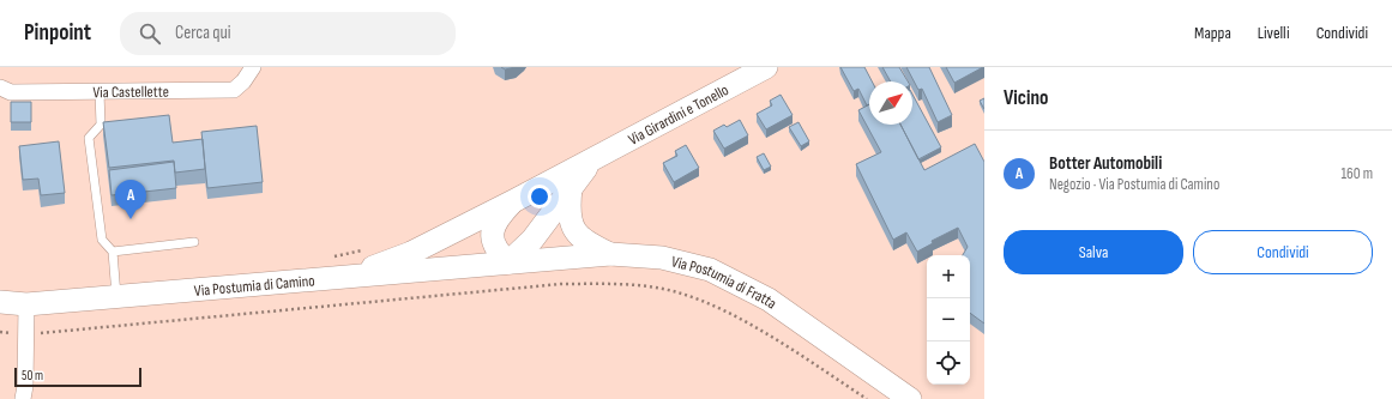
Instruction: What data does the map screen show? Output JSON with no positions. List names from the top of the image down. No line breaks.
{"streets":{"main road":["Via Girardini e Tonello","Via Postumia di Fratta","Via Postumia di Camino"],"street":["Via Castellette"]},"crossings":[["Via Girardini e Tonello","Via Postumia di Fratta"],["Via Girardini e Tonello","Via Postumia di Camino"],["Via Postumia di Fratta","Via Postumia di Camino"]],"scale_bar":"50 m","north":"top right","page":{"header":"Pinpoint","search":"Cerca qui","nav":["Mappa","Livelli","Condividi"],"heading":"Vicino","list":[{"mark":"A","name":"Botter Automobili","note":"Negozio · Via Postumia di Camino","value":"160 m"}],"pins":"A","buttons":["Salva","Condividi"],"map_buttons":["+","−"],"scale":"50 m"}}
